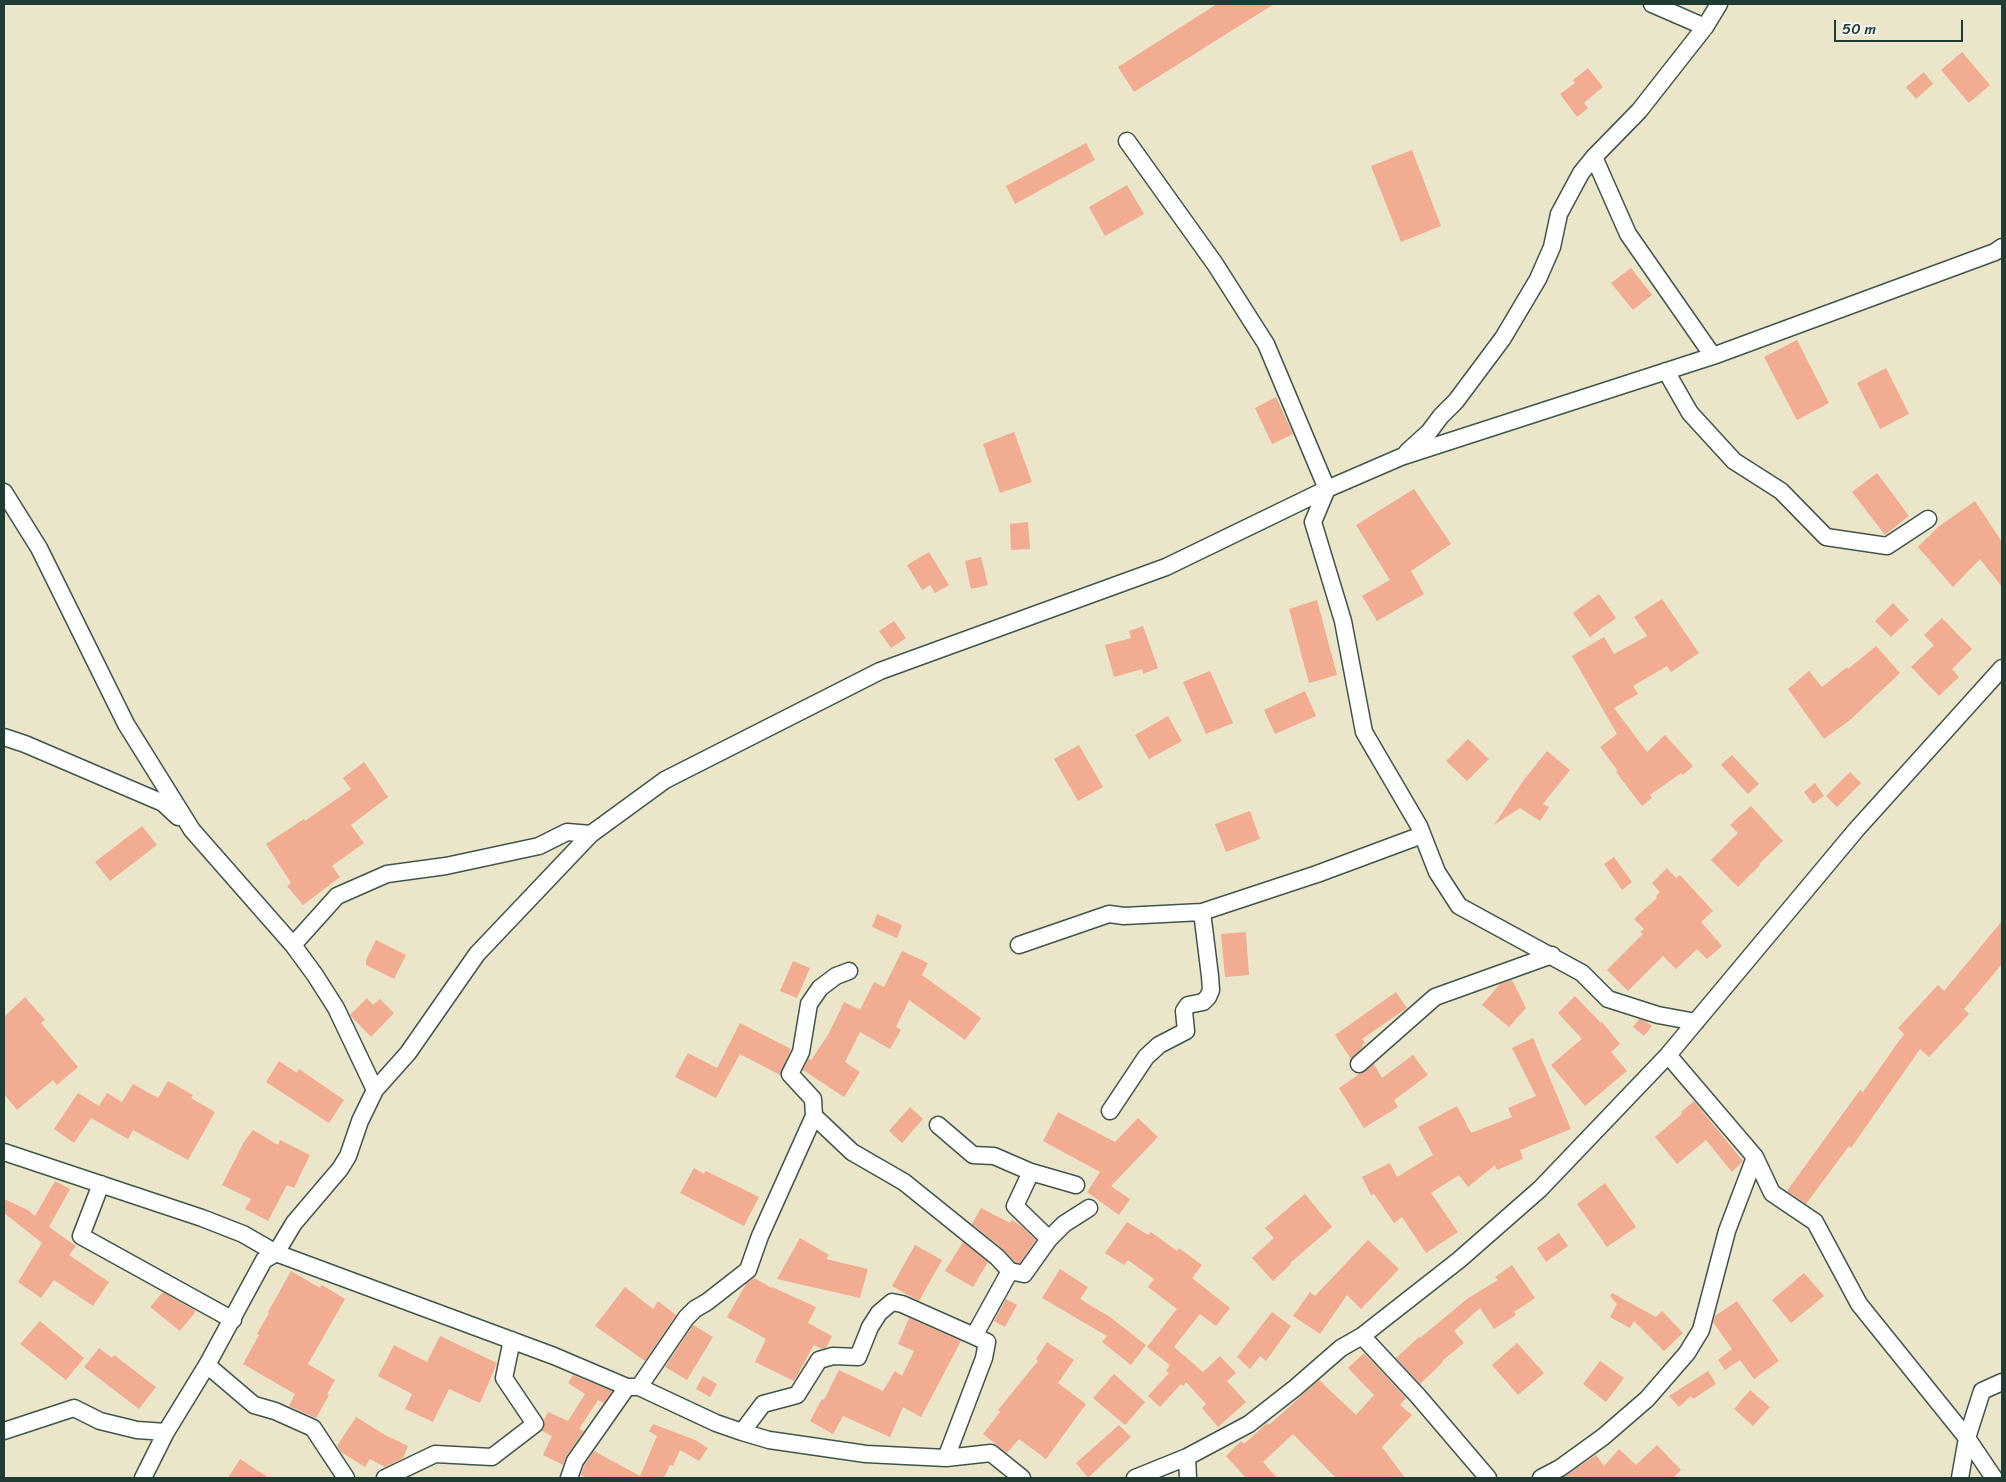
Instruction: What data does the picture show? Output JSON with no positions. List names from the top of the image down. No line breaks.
{"scale_bar":"50 m"}
